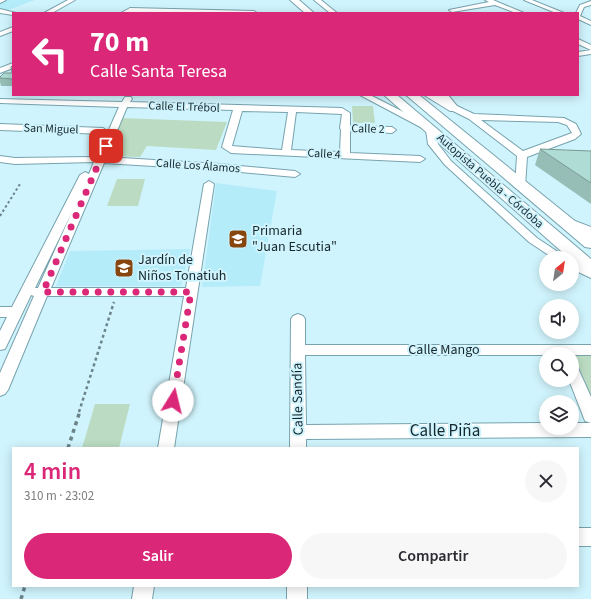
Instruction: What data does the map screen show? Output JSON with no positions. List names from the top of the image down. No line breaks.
{"streets":{"highway":["Autopista Puebla - Córdoba"],"street":["Calle El Trébol","San Miguel","Calle 2","Calle 4","Calle Los Álamos","Calle Mango","Calle Sandía","Calle Piña"]},"crossings":[["Calle El Trébol","Calle 2"],["Calle El Trébol","Calle 4"],["Calle Mango","Calle Sandía"],["Calle Sandía","Calle Piña"]],"places":{"school or university":["Primaria \"Juan Escutia\"","Jardín de Niños Tonatiuh"]},"north":"top right","page":{"turn":["70 m","Calle Santa Teresa"],"heading":["4 min","310 m · 23:02"],"buttons":["Salir","Compartir"]}}
